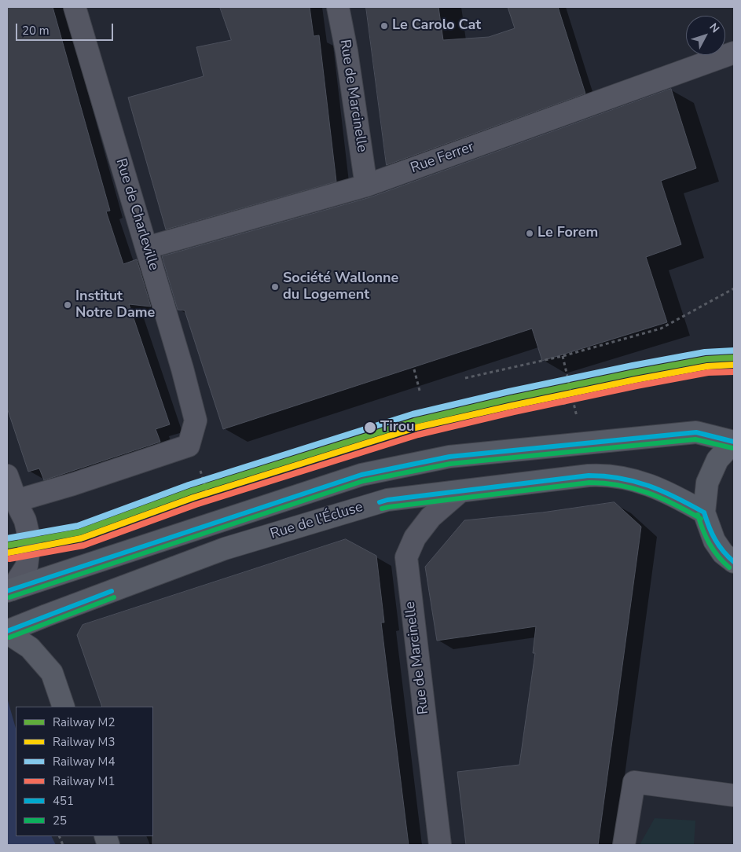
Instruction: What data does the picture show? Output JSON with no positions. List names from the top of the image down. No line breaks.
{"streets":{"main road":["Rue de l'Écluse"],"street":["Rue de Marcinelle","Rue Ferrer","Rue de Charleville"]},"crossings":[["Rue de Marcinelle","Rue Ferrer"],["Rue de Marcinelle","Rue de l'Écluse"],["Rue Ferrer","Rue de Charleville"]],"places":["Le Carolo Cat","Le Forem","Société Wallonne du Logement","Institut Notre Dame","Tirou"],"lines":["rail line M4","rail line M2","rail line M3","rail line M1","transit line 451","transit line 25"],"legend":["Railway M2","Railway M3","Railway M4","Railway M1","451","25"],"scale_bar":"20 m","north":"top right"}
